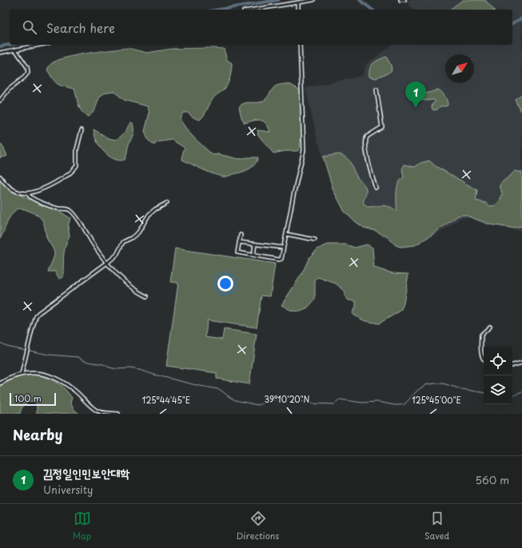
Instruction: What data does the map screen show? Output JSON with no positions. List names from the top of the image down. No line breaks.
{"scale_bar":"100 m","north":"top right","page":{"search":"Search here","pins":"1","scale":"100 m","heading":"Nearby","list":[{"mark":"1","name":"김정일인민보안대학","note":"University","value":"560 m"}],"nav":["Map","Directions","Saved"]},"coordinates":["39°10'20\"N","125°44'45\"E","125°45'00\"E"]}
